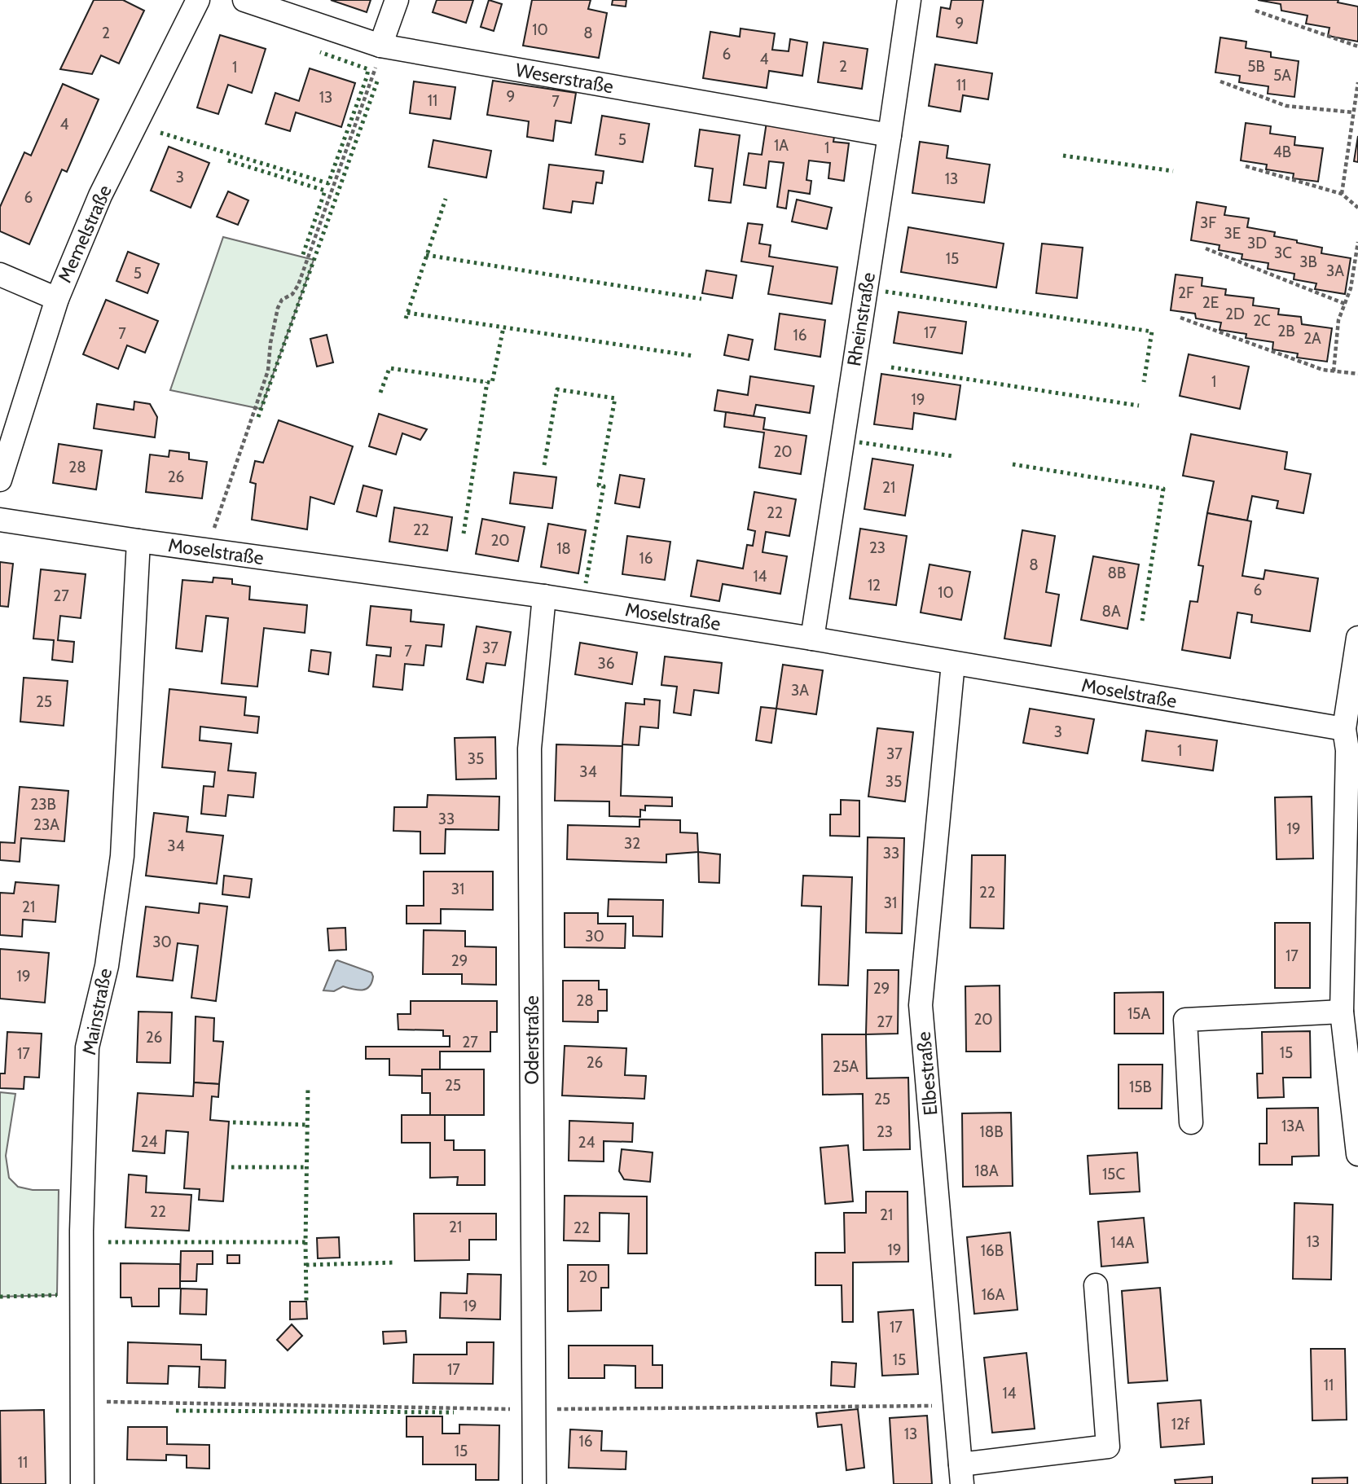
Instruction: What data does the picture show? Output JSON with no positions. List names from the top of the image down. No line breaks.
{"streets":{"street":["Weserstraße","Memelstraße","Rheinstraße","Moselstraße","Mainstraße","Oderstraße","Elbestraße"]},"crossings":[["Weserstraße","Rheinstraße"],["Rheinstraße","Moselstraße"],["Moselstraße","Mainstraße"],["Moselstraße","Oderstraße"],["Moselstraße","Elbestraße"]],"house_numbers":["9","10","2","8","6","4","2","5B","1","5A","11","9","13","11","7","4","5","1A","1","4B","3","13","6","3F","3E","3D","3C","15","3B","3A","5","2F","2E","2D","2C","2B","17","7","16","2A","1","19","20","28","26","21","22","22","20","23","18","16","8","8B","14","12","6","10","27","8A","37","7","36","3A","25","3","1","37","35","34","35","23B","33","23A","19","32","34","33","31","22","31","21","30","30","17","29","19","29","28","15A","20","27","26","27","15","17","26","25A","25","15B","25","13A","23","18B","24","24","18A","15C","22","21","21","22","13","14A","19","16B","20","16A","19","17","15","17","11","14","12f","13","16","15","11"]}
